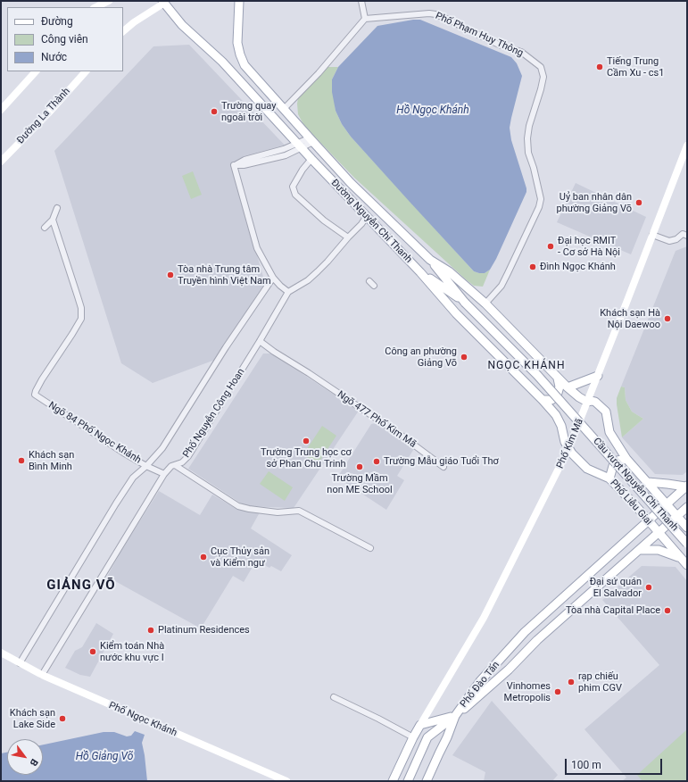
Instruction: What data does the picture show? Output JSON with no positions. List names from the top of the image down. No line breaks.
{"streets":{"main road":["Đường La Thành","Đường Nguyễn Chí Thanh","Phố Kim Mã","Cầu vượt Nguyễn Chí Thanh","Phố Liễu Giai","Phố Đào Tấn","Phố Ngọc Khánh"],"street":["Phố Phạm Huy Thông","Phố Nguyễn Công Hoan","Ngõ 477 Phố Kim Mã","Ngõ 84 Phố Ngọc Khánh"]},"crossings":[["Phố Phạm Huy Thông","Đường Nguyễn Chí Thanh"],["Đường Nguyễn Chí Thanh","Phố Nguyễn Công Hoan"],["Đường Nguyễn Chí Thanh","Phố Kim Mã"],["Đường Nguyễn Chí Thanh","Cầu vượt Nguyễn Chí Thanh"],["Đường Nguyễn Chí Thanh","Phố Liễu Giai"],["Phố Nguyễn Công Hoan","Ngõ 477 Phố Kim Mã"],["Phố Nguyễn Công Hoan","Phố Ngọc Khánh"],["Ngõ 84 Phố Ngọc Khánh","Phố Ngọc Khánh"],["Phố Kim Mã","Phố Liễu Giai"],["Phố Liễu Giai","Phố Đào Tấn"]],"districts":["NGỌC KHÁNH","GIẢNG VÕ"],"water":["Hồ Ngọc Khánh","Hồ Giảng Võ"],"places":["Tiếng Trung Cầm Xu - cs1","Trường quay ngoài trời","Uỷ ban nhân dân phường Giảng Võ","Đại học RMIT - Cơ sở Hà Nội","Đình Ngọc Khánh","Tòa nhà Trung tâm Truyền hình Việt Nam","Khách sạn Hà Nội Daewoo","Công an phường Giảng Võ","Trường Trung học cơ sở Phan Chu Trinh","Khách sạn Bình Minh","Trường Mẫu giáo Tuổi Thơ","Trường Mầm non ME School","Cục Thủy sản và Kiểm ngư","Đại sứ quán El Salvador","Tòa nhà Capital Place","Platinum Residences","Kiểm toán Nhà nước khu vực I","rạp chiếu phim CGV","Vinhomes Metropolis","Khách sạn Lake Side"],"legend":["Đường","Công viên","Nước"],"scale_bar":"100 m","north":"bottom right"}
